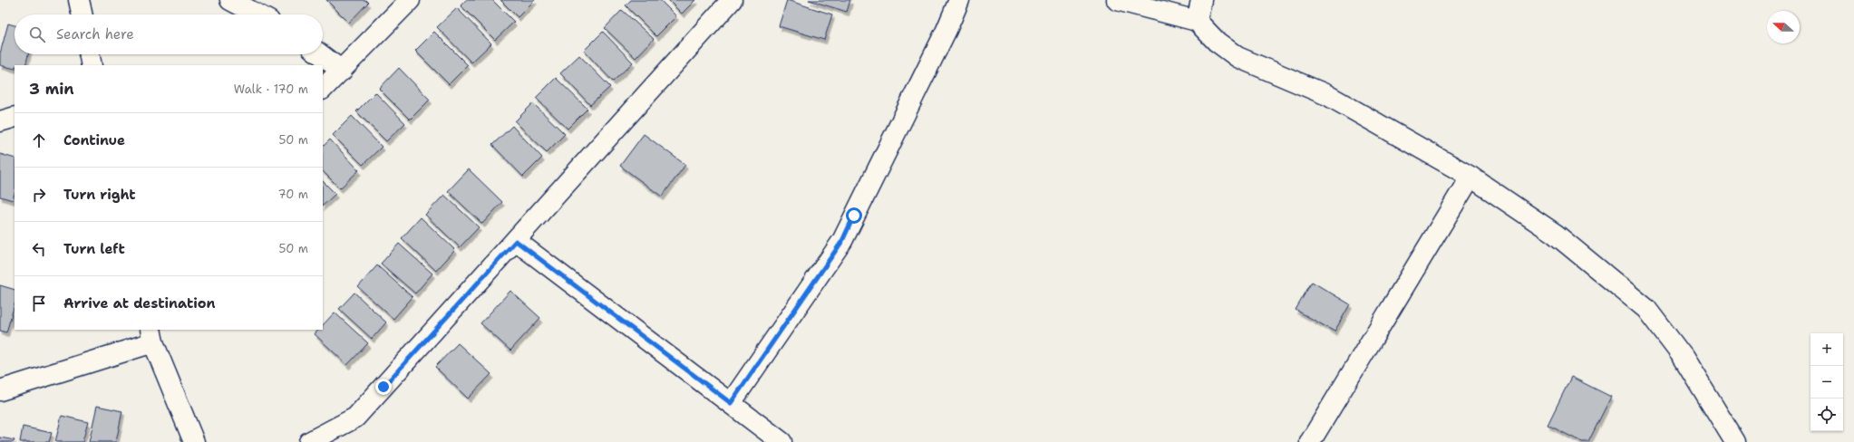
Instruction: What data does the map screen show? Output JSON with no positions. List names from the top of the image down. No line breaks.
{"north":"left","page":{"search":"Search here","heading":["3 min","Walk · 170 m"],"list":[["Continue","50 m"],["Turn right","70 m"],["Turn left","50 m"],"Arrive at destination"],"map_buttons":["+","−"]}}
